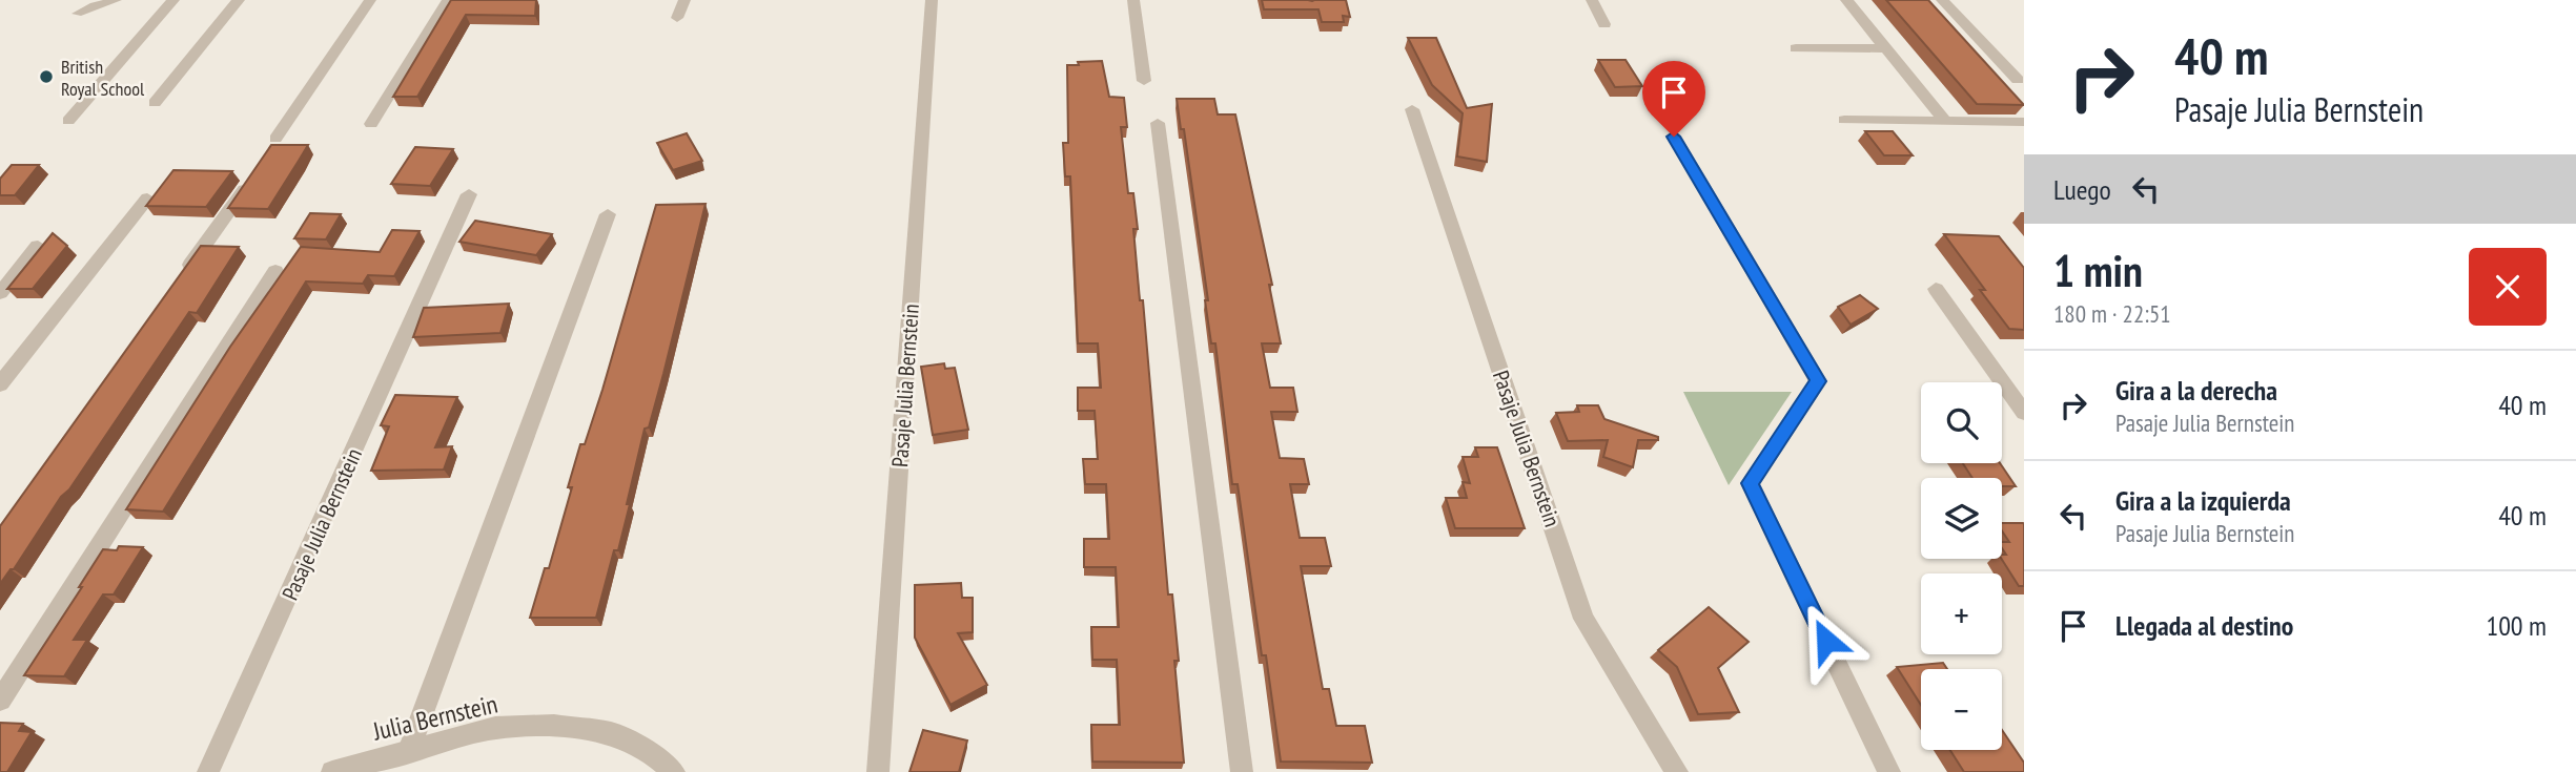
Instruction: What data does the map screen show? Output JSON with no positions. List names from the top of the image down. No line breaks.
{"streets":{"street":["Pasaje Julia Bernstein","Julia Bernstein"]},"places":["British Royal School"],"page":{"turn":["40 m","Pasaje Julia Bernstein"],"then":"Luego","heading":["1 min","180 m · 22:51"],"list":[{"name":"Gira a la derecha","note":"Pasaje Julia Bernstein","value":"40 m"},{"name":"Gira a la izquierda","note":"Pasaje Julia Bernstein","value":"40 m"},{"name":"Llegada al destino","value":"100 m"}],"map_buttons":["+","−"]}}
